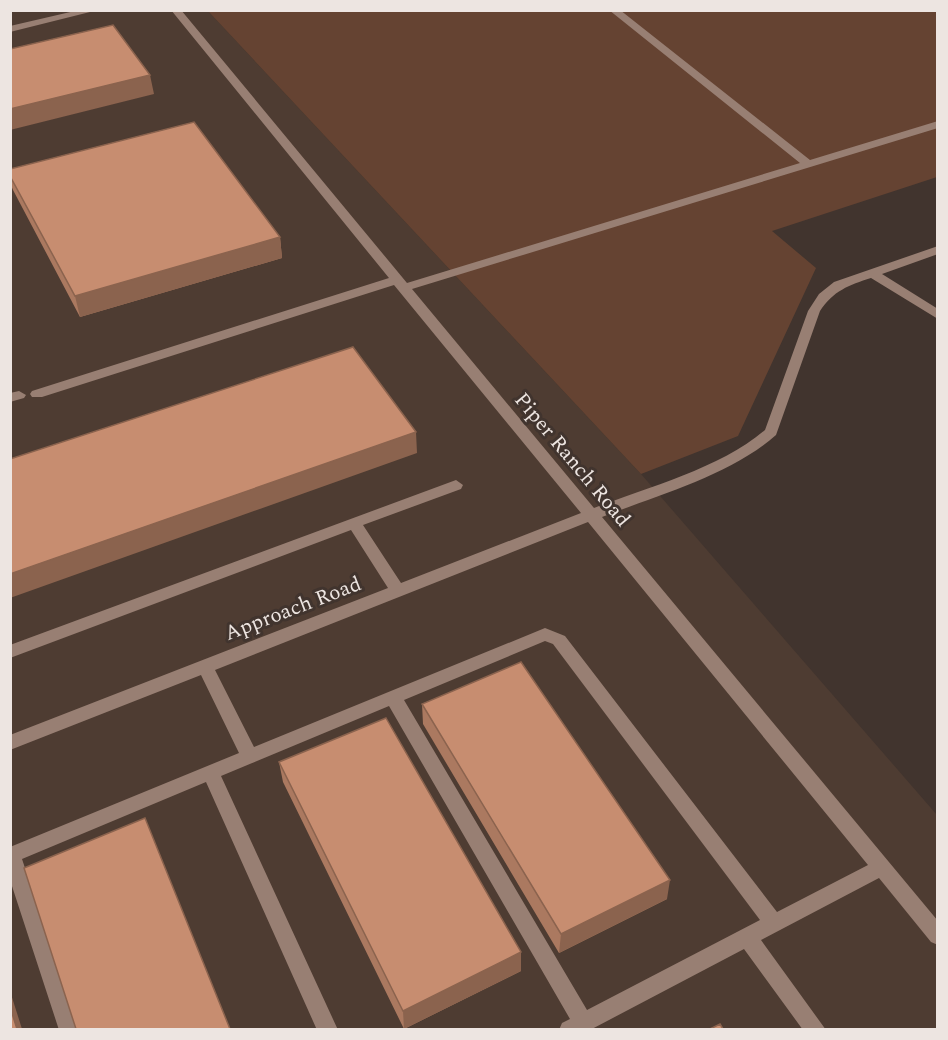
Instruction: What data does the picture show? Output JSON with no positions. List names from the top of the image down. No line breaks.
{"streets":{"street":["Piper Ranch Road","Approach Road"]},"crossings":[["Piper Ranch Road","Approach Road"]]}
